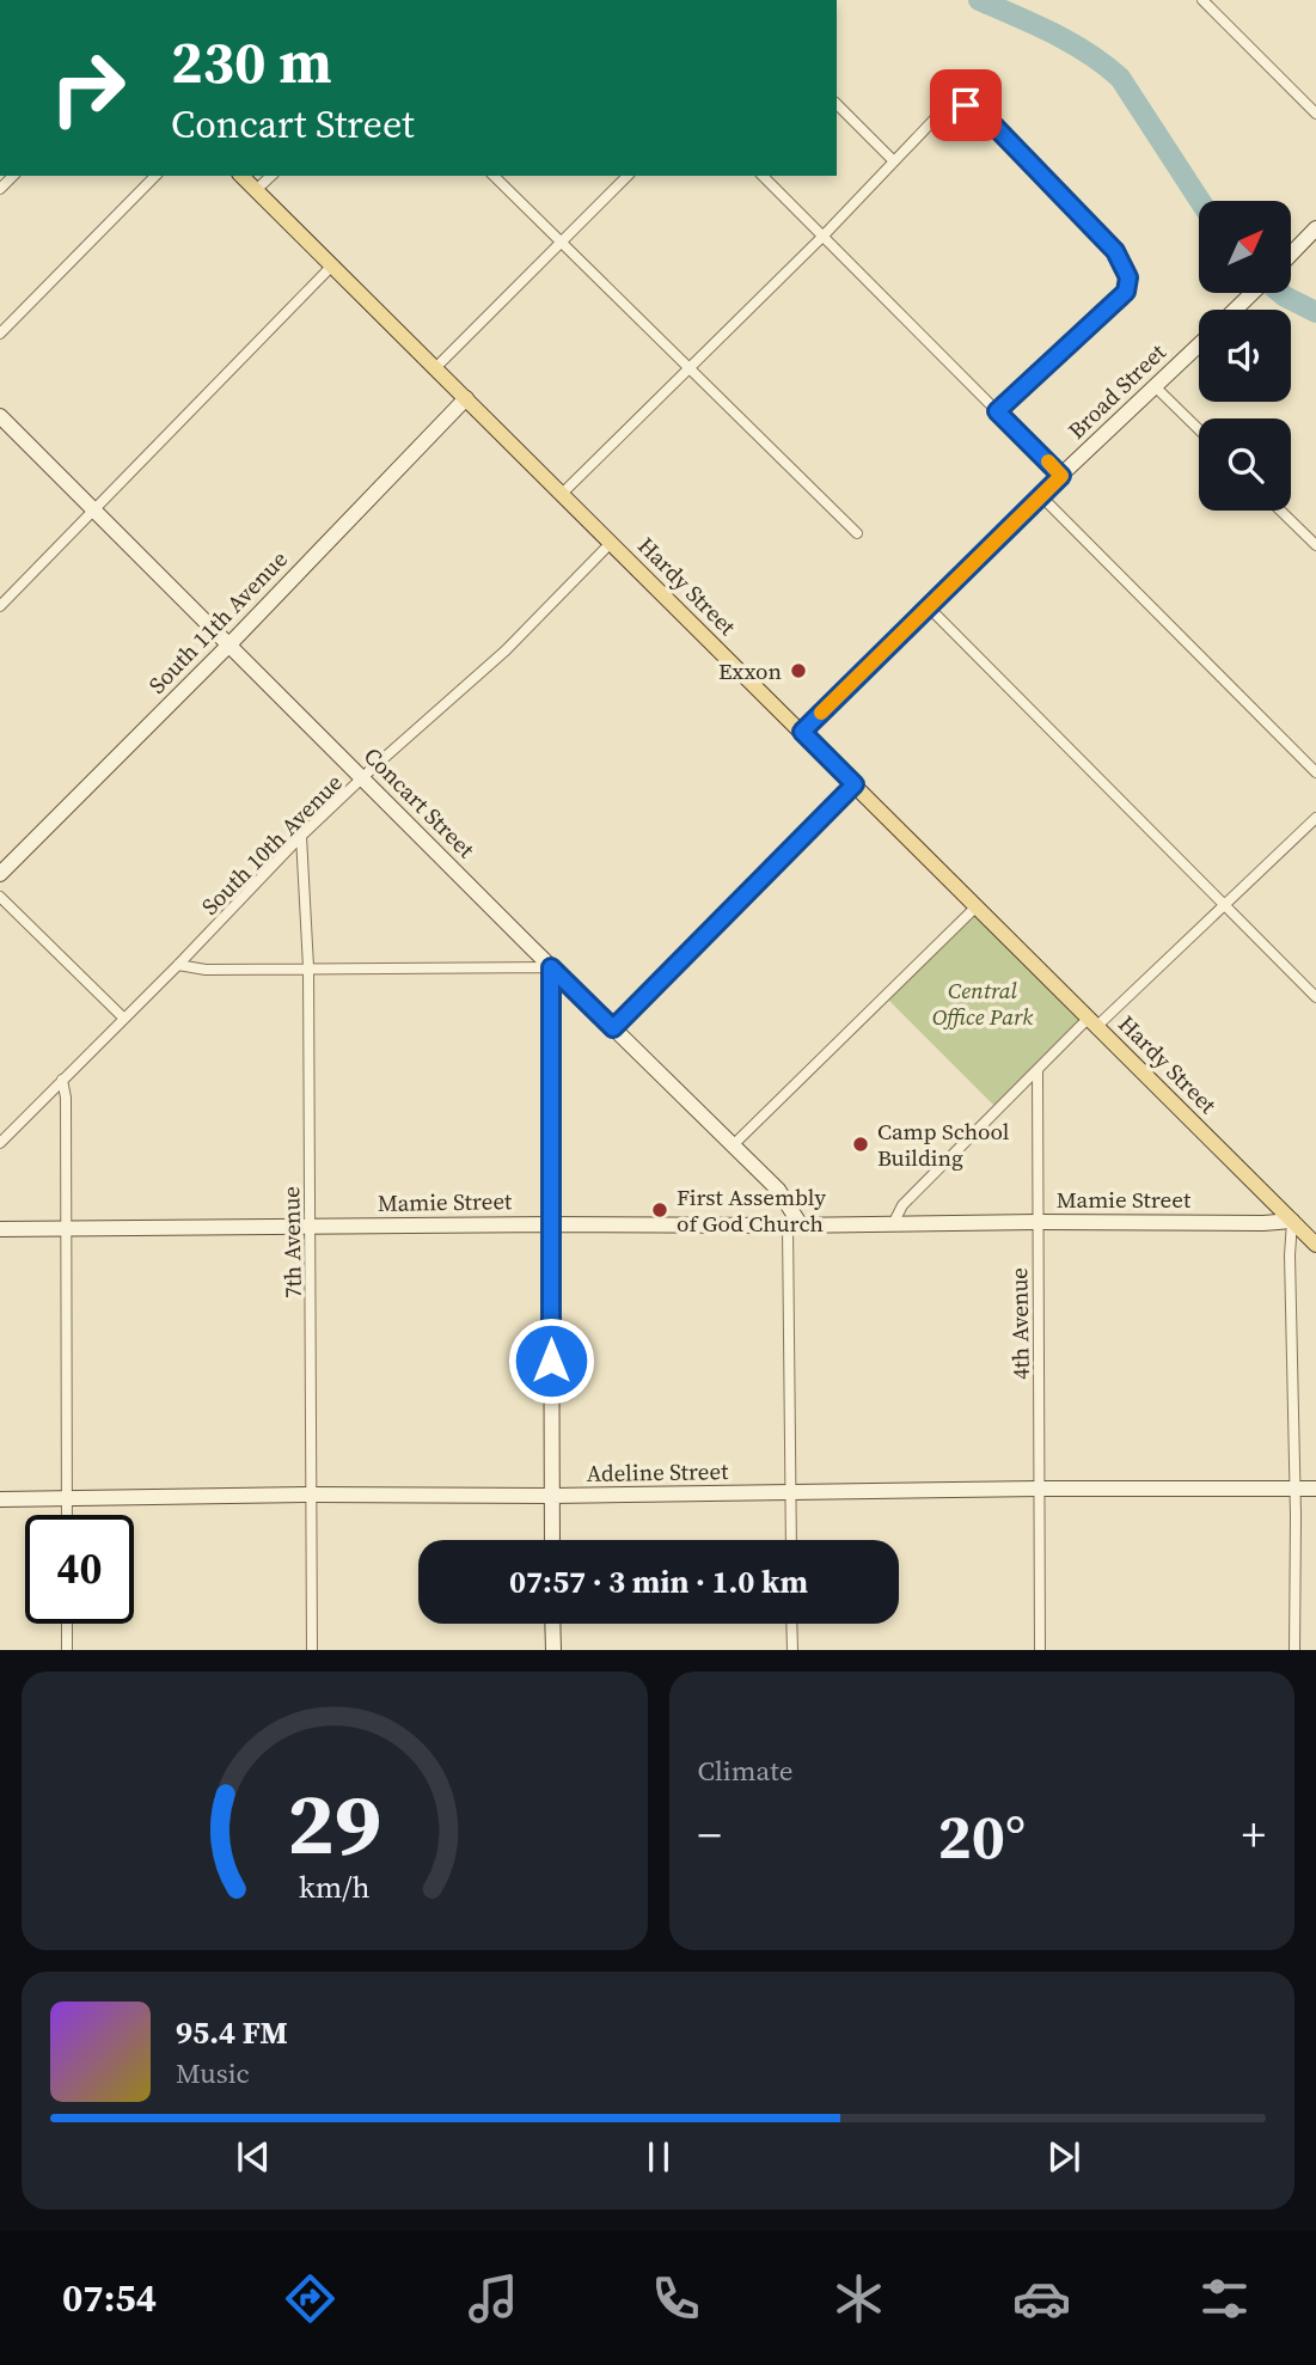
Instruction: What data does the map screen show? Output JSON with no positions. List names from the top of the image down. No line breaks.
{"streets":{"main road":["Hardy Street"],"street":["Broad Street","South 11th Avenue","Concart Street","South 10th Avenue","Mamie Street","7th Avenue","4th Avenue","Adeline Street"]},"crossings":[["Broad Street","Hardy Street"],["Hardy Street","South 11th Avenue"],["Hardy Street","South 10th Avenue"],["Hardy Street","Mamie Street"],["South 11th Avenue","Concart Street"],["Concart Street","South 10th Avenue"],["Concart Street","Mamie Street"],["South 10th Avenue","7th Avenue"],["Mamie Street","7th Avenue"],["Mamie Street","4th Avenue"],["7th Avenue","Adeline Street"],["4th Avenue","Adeline Street"]],"parks":["Central Office Park"],"places":["Exxon","Camp School Building","First Assembly of God Church"],"north":"top right","page":{"turn":["230 m","Concart Street"],"limit":"40","trip":"07:57 · 3 min · 1.0 km","tile":"Climate","heat":["−","20°","+"],"song":["95.4 FM","Music"],"tabs":"07:54","gauge":["29","km/h"]}}
